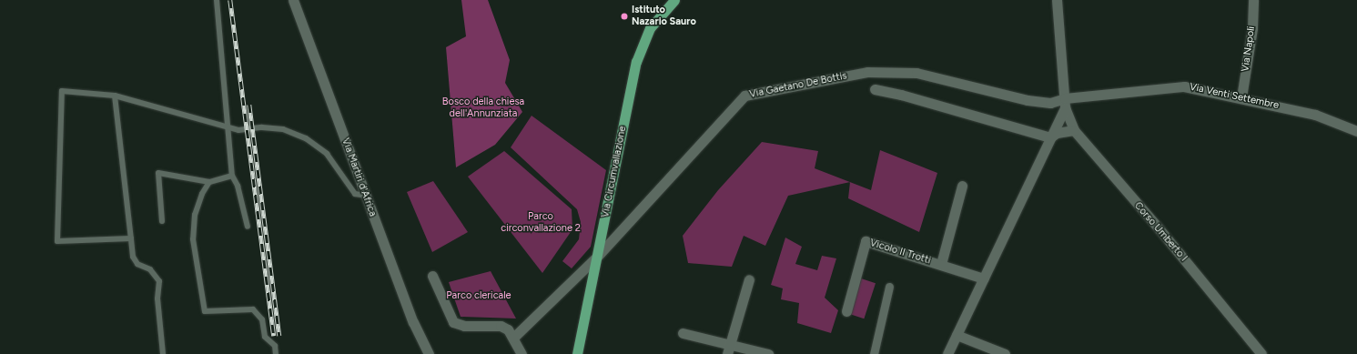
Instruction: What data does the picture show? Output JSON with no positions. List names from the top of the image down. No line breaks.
{"streets":{"main road":["Via Circumvallazione"],"street":["Via Napoli","Via Gaetano De Bottis","Via Venti Settembre","Via Martiri d'Africa","Corso Umberto I","Vicolo II Trotti"]},"crossings":[["Via Napoli","Via Venti Settembre"],["Via Gaetano De Bottis","Via Venti Settembre"],["Via Gaetano De Bottis","Via Circumvallazione"],["Via Gaetano De Bottis","Corso Umberto I"],["Via Venti Settembre","Corso Umberto I"]],"parks":["Bosco della chiesa dell'Annunziata","Parco circonvallazione 2","Parco clericale"],"places":["Istituto Nazario Sauro"]}
